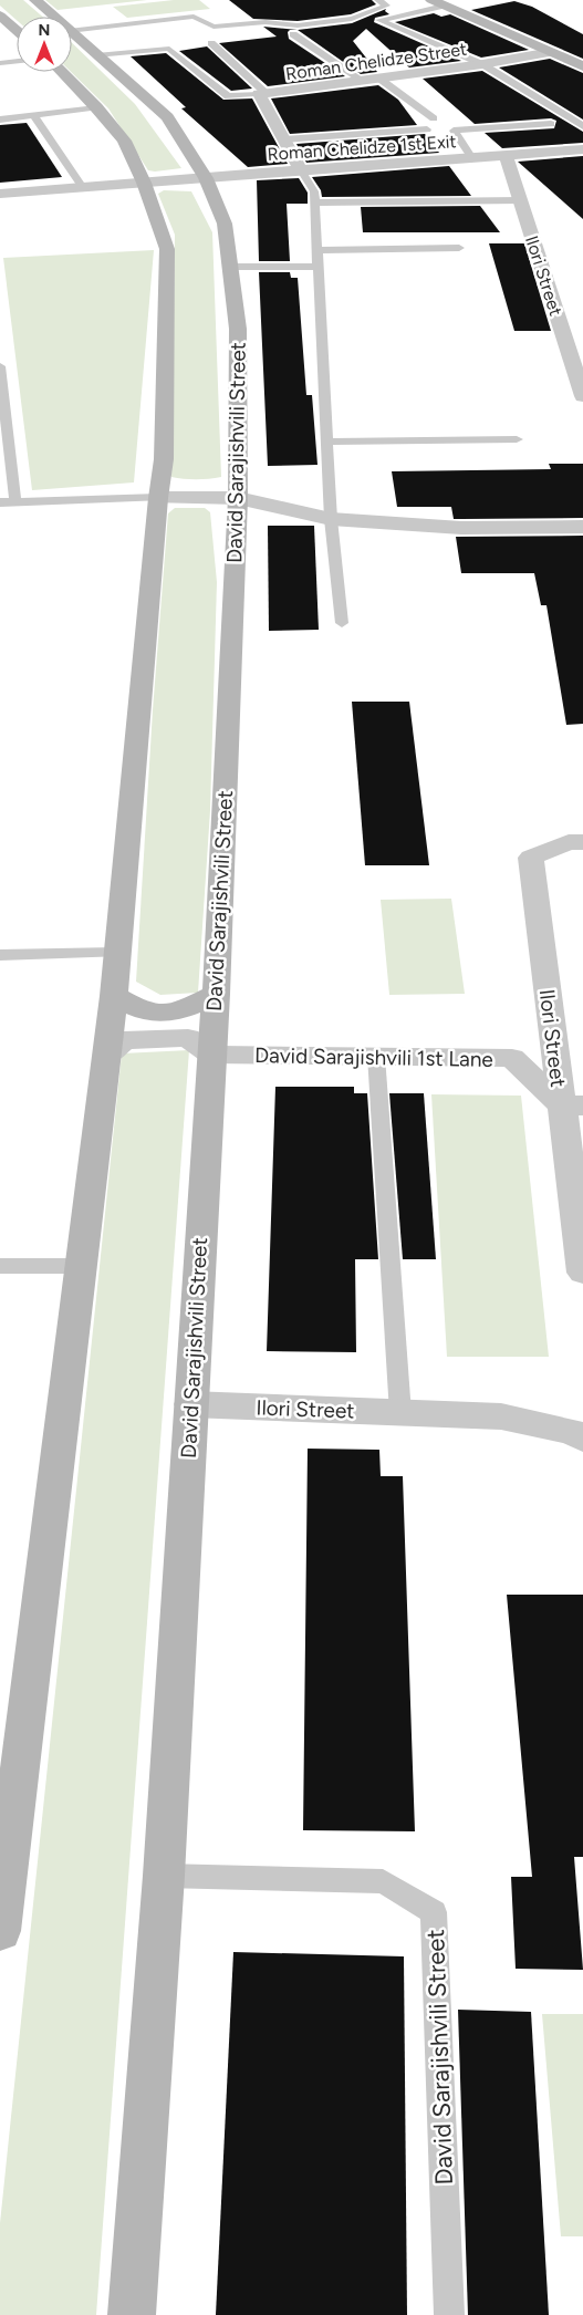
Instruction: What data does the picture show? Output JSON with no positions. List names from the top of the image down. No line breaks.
{"streets":{"main road":["Roman Chelidze Street","David Sarajishvili Street"],"street":["Roman Chelidze 1st Exit","Ilori Street","David Sarajishvili 1st Lane"]},"crossings":[["Roman Chelidze Street","Roman Chelidze 1st Exit"],["Roman Chelidze 1st Exit","Ilori Street"],["Roman Chelidze 1st Exit","David Sarajishvili Street"],["Ilori Street","David Sarajishvili Street"],["Ilori Street","David Sarajishvili 1st Lane"],["David Sarajishvili Street","David Sarajishvili 1st Lane"]],"north":"top"}
